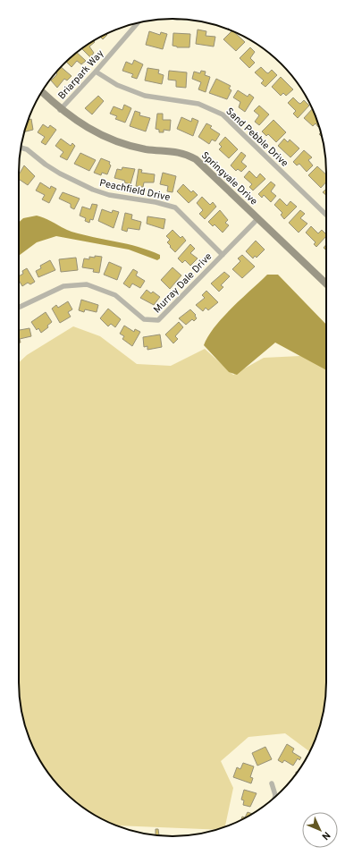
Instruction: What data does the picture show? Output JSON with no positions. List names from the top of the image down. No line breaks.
{"streets":{"street":["Briarpark Way","Sand Pebble Drive","Springvale Drive","Peachfield Drive","Murray Dale Drive"]},"crossings":[["Briarpark Way","Sand Pebble Drive"],["Briarpark Way","Springvale Drive"],["Springvale Drive","Murray Dale Drive"],["Peachfield Drive","Murray Dale Drive"]],"north":"bottom right"}
